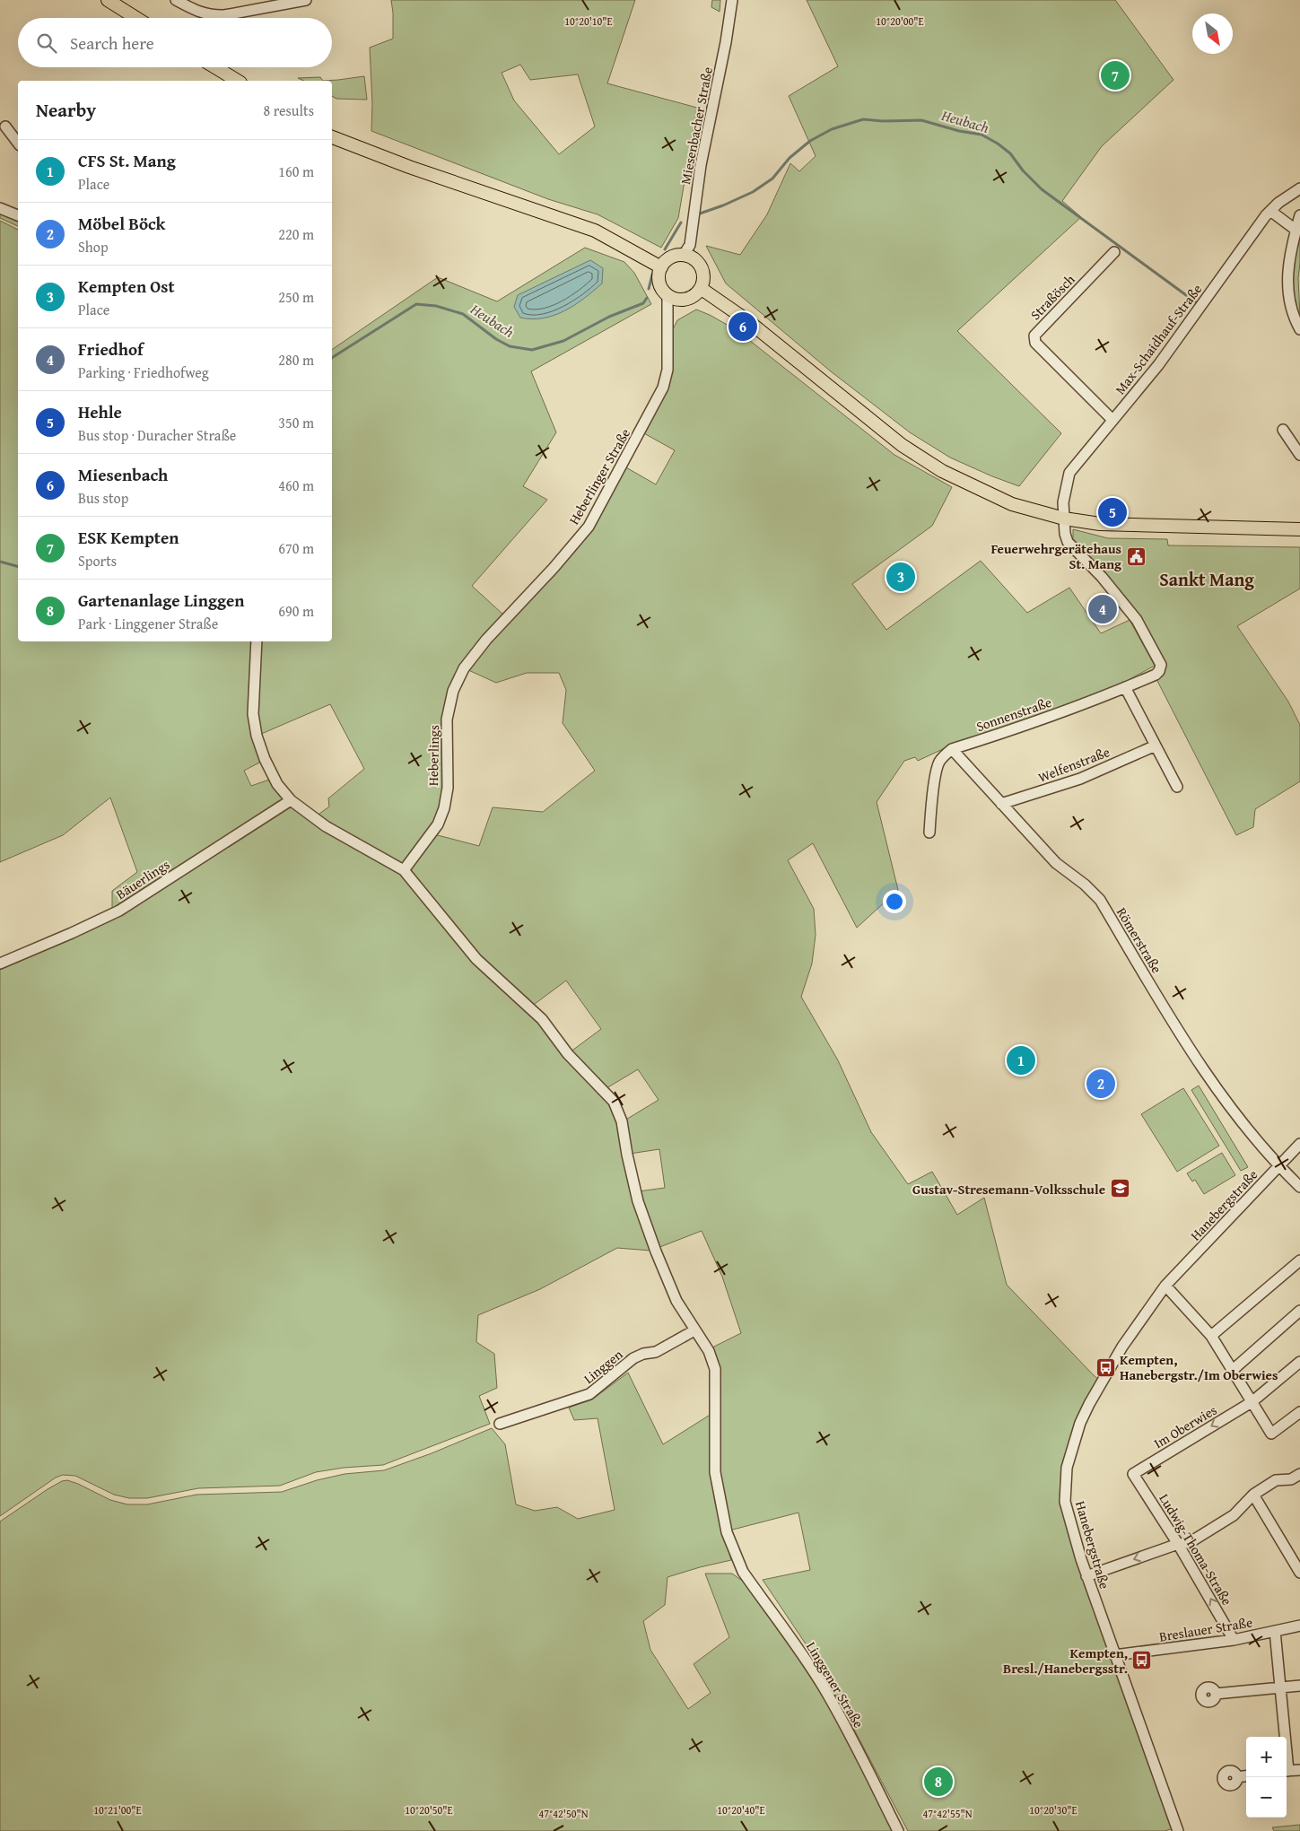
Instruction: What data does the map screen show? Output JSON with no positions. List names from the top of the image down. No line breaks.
{"streets":{"street":["Miesenbacher Straße","Straßösch","Max-Schaidhauf-Straße","Heberlinger Straße","Sonnenstraße","Heberlings","Welfenstraße","Bäuerlings","Römerstraße","Hanebergstraße","Linggen","Im Oberwies","Ludwig-Thoma-Straße","Breslauer Straße","Linggener Straße"]},"crossings":[["Miesenbacher Straße","Heberlinger Straße"],["Straßösch","Max-Schaidhauf-Straße"],["Max-Schaidhauf-Straße","Sonnenstraße"],["Heberlinger Straße","Heberlings"],["Sonnenstraße","Römerstraße"],["Heberlings","Linggener Straße"],["Welfenstraße","Römerstraße"],["Römerstraße","Hanebergstraße"],["Hanebergstraße","Breslauer Straße"],["Linggen","Linggener Straße"],["Im Oberwies","Ludwig-Thoma-Straße"],["Ludwig-Thoma-Straße","Breslauer Straße"]],"one_way":["Ludwig-Thoma-Straße"],"districts":["Sankt Mang"],"water":["Heubach"],"places":{"public building":["Feuerwehrgerätehaus St. Mang"],"school or university":["Gustav-Stresemann-Volksschule"],"bus stop":["Kempten, Hanebergstr./Im Oberwies","Kempten, Bresl./Hanebergsstr."]},"north":"bottom right","page":{"search":"Search here","pins":["7","6","5","3","4","1","2","8"],"heading":["Nearby","8 results"],"list":[{"mark":"1","name":"CFS St. Mang","note":"Place","value":"160 m"},{"mark":"2","name":"Möbel Böck","note":"Shop","value":"220 m"},{"mark":"3","name":"Kempten Ost","note":"Place","value":"250 m"},{"mark":"4","name":"Friedhof","note":"Parking · Friedhofweg","value":"280 m"},{"mark":"5","name":"Hehle","note":"Bus stop · Duracher Straße","value":"350 m"},{"mark":"6","name":"Miesenbach","note":"Bus stop","value":"460 m"},{"mark":"7","name":"ESK Kempten","note":"Sports","value":"670 m"},{"mark":"8","name":"Gartenanlage Linggen","note":"Park · Linggener Straße","value":"690 m"}],"map_buttons":["+","−"]},"coordinates":["10°20'10\"E","10°20'00\"E","10°21'00\"E","10°20'50\"E","10°20'40\"E","10°20'30\"E","47°42'50\"N","47°42'55\"N"]}
